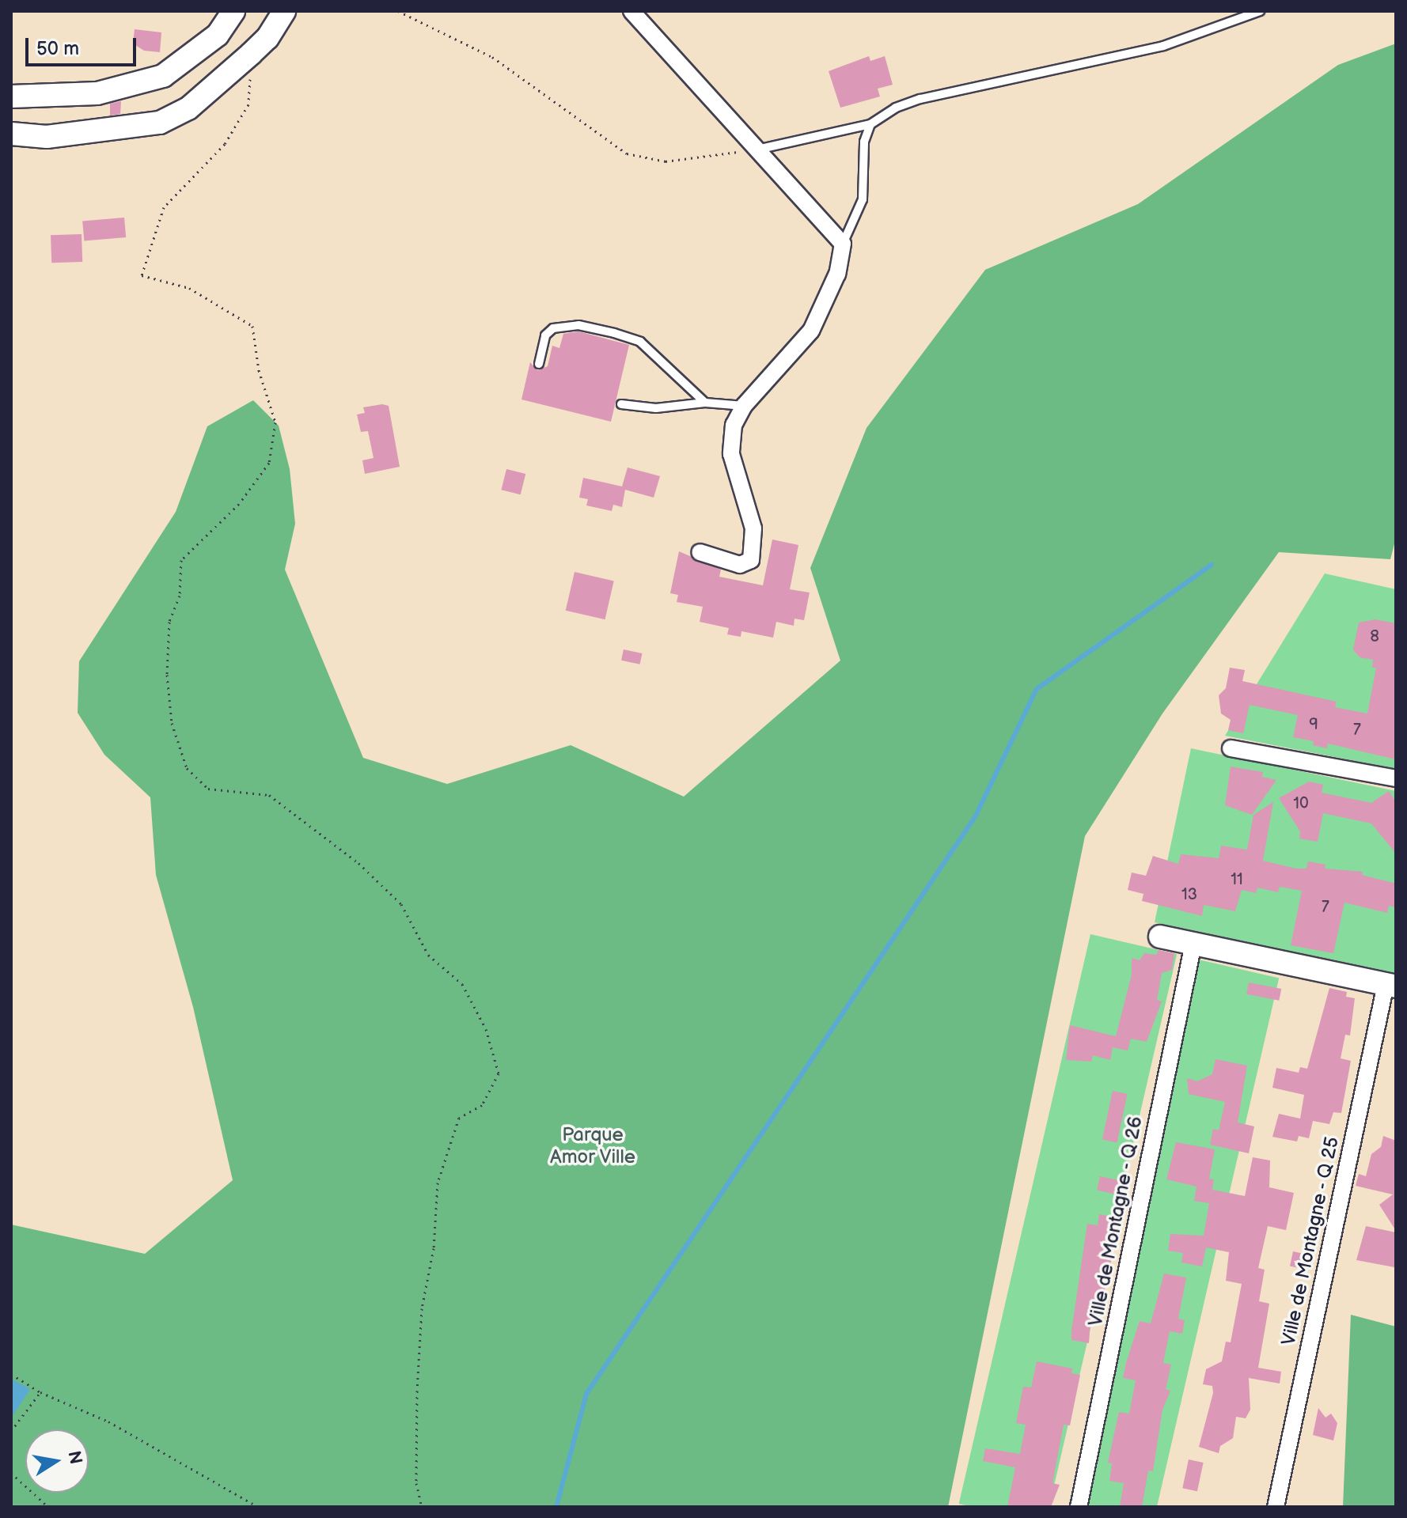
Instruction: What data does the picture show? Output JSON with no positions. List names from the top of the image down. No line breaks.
{"streets":{"street":["Ville de Montagne - Q 26","Ville de Montagne - Q 25"]},"parks":["Parque Amor Ville"],"house_numbers":["8","9","7","10","11","13","7"],"scale_bar":"50 m","north":"right"}
